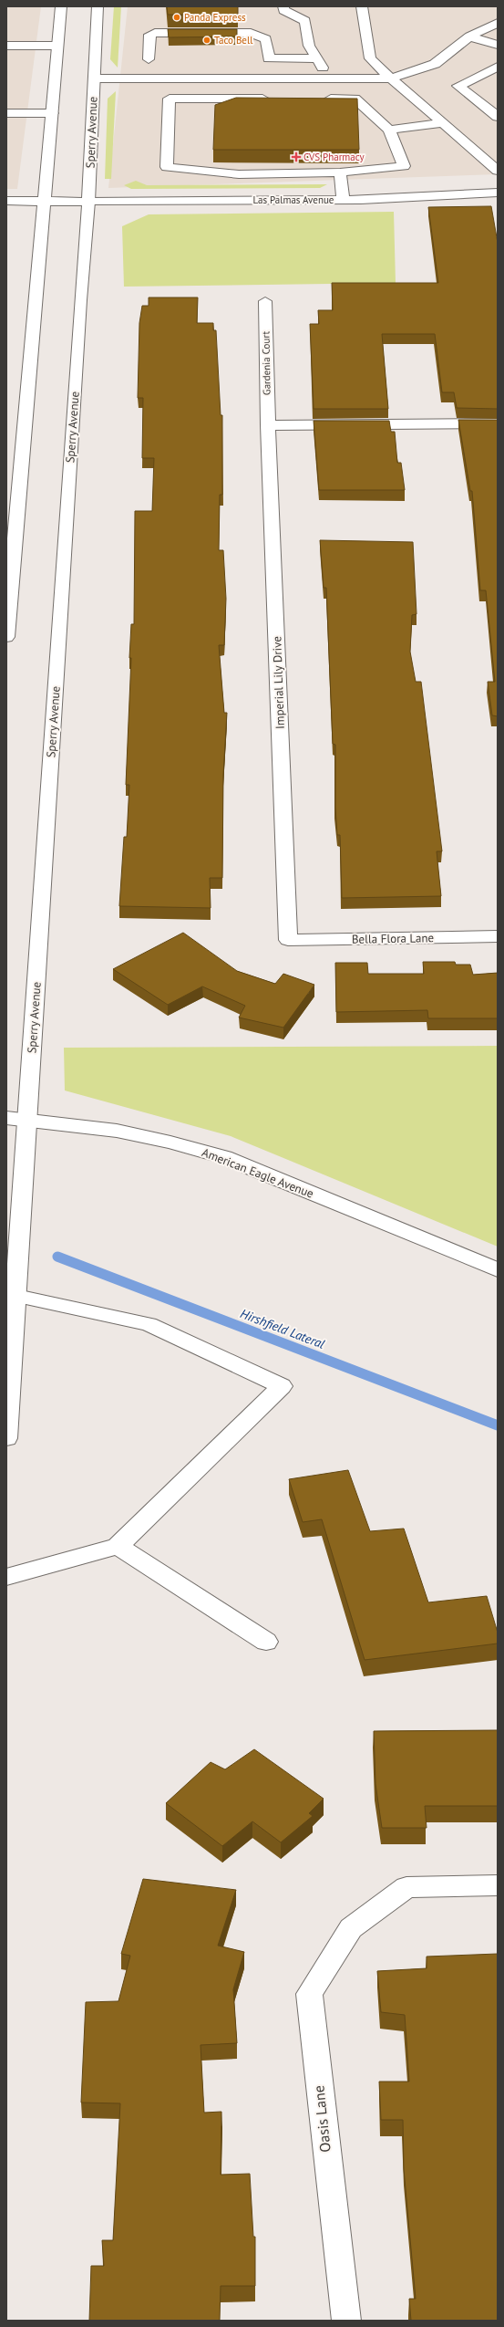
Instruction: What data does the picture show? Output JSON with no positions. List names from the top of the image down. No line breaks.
{"streets":{"main road":["Sperry Avenue","Las Palmas Avenue","Gardenia Court","Imperial Lily Drive","Bella Flora Lane","American Eagle Avenue","Oasis Lane"]},"crossings":[["Sperry Avenue","Las Palmas Avenue"],["Sperry Avenue","American Eagle Avenue"],["Gardenia Court","Imperial Lily Drive"],["Imperial Lily Drive","Bella Flora Lane"]],"water":["Hirshfield Lateral"],"places":{"other":["Panda Express","Taco Bell"],"health":["CVS Pharmacy"]}}
